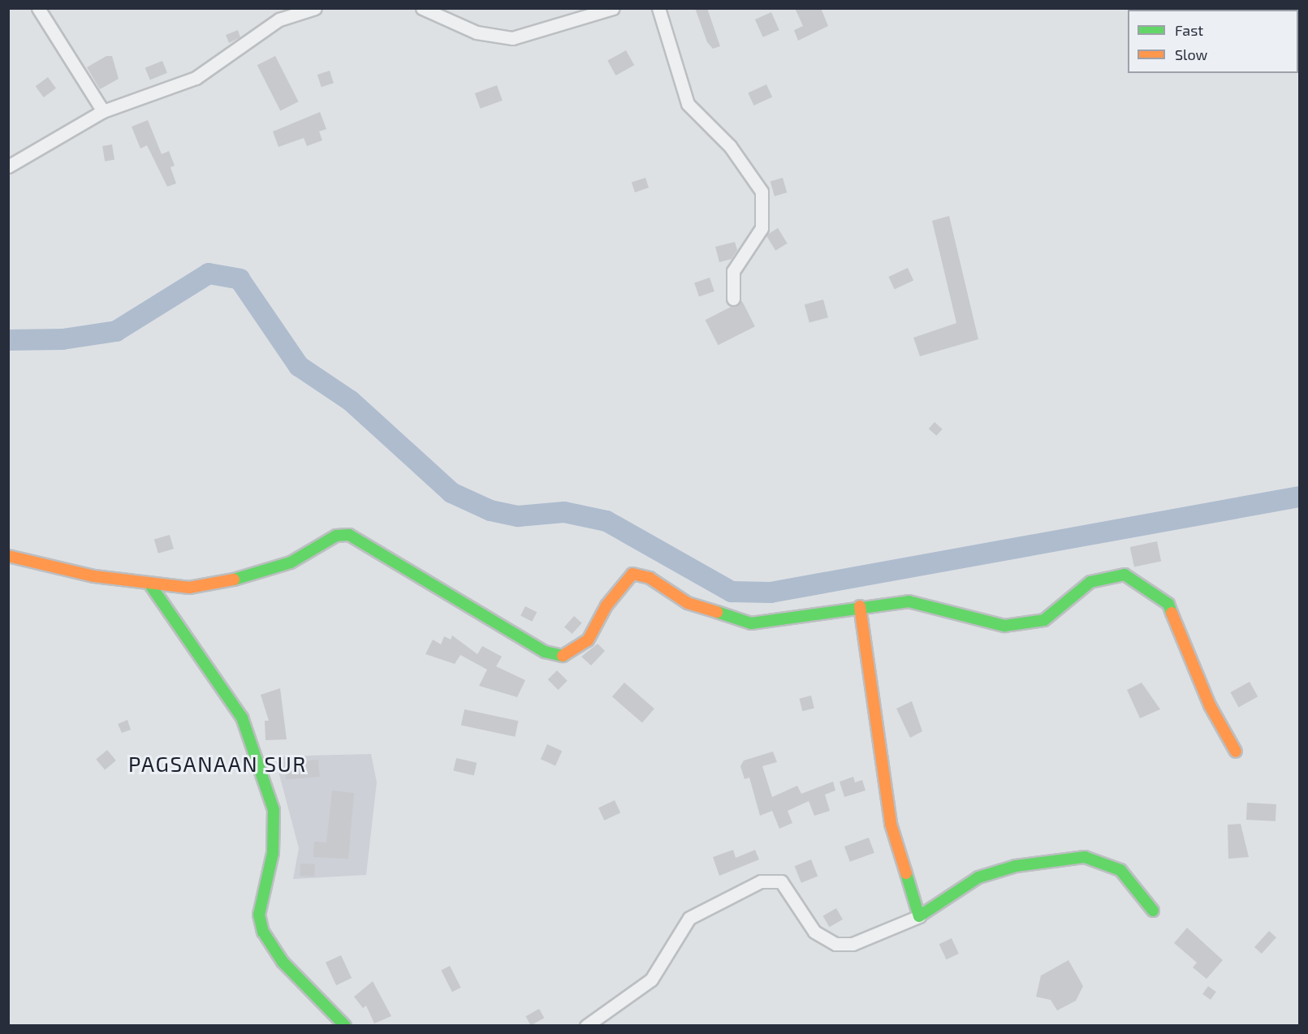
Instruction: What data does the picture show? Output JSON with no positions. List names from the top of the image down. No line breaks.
{"districts":["PAGSANAAN SUR"],"legend":["Fast","Slow"]}
